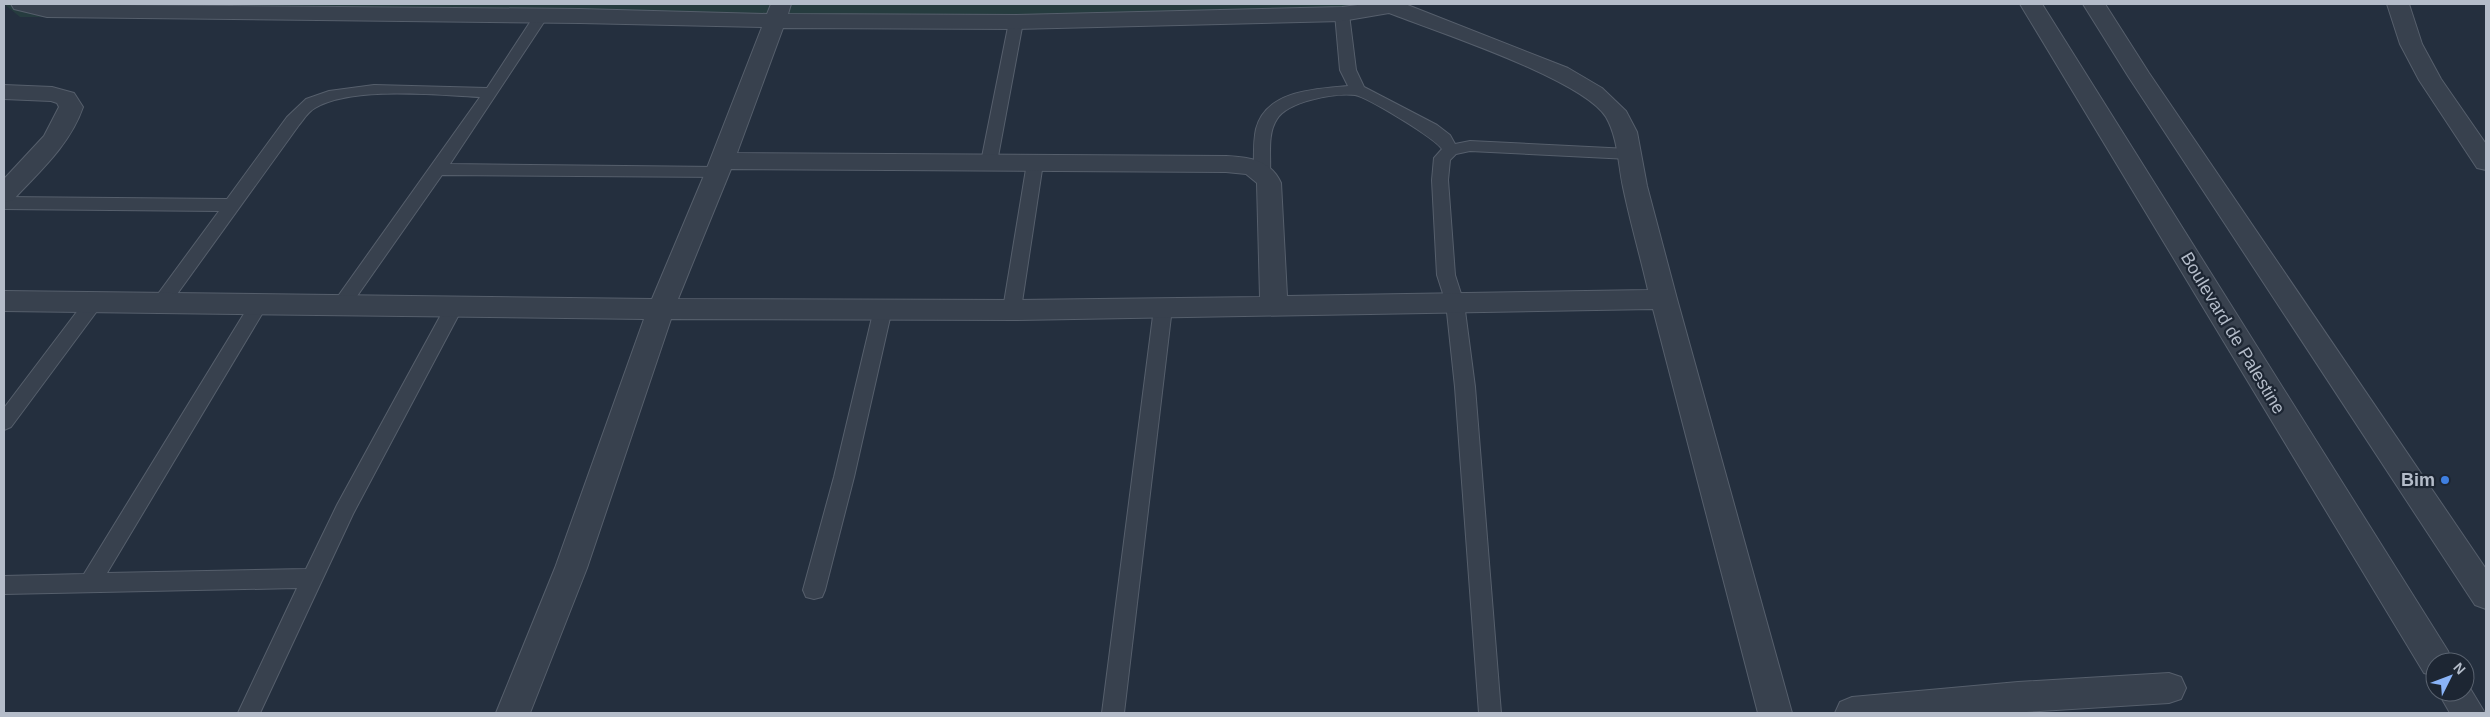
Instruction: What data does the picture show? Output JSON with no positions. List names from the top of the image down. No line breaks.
{"streets":{"street":["Boulevard de Palestine"]},"places":["Bim"],"north":"top right"}
